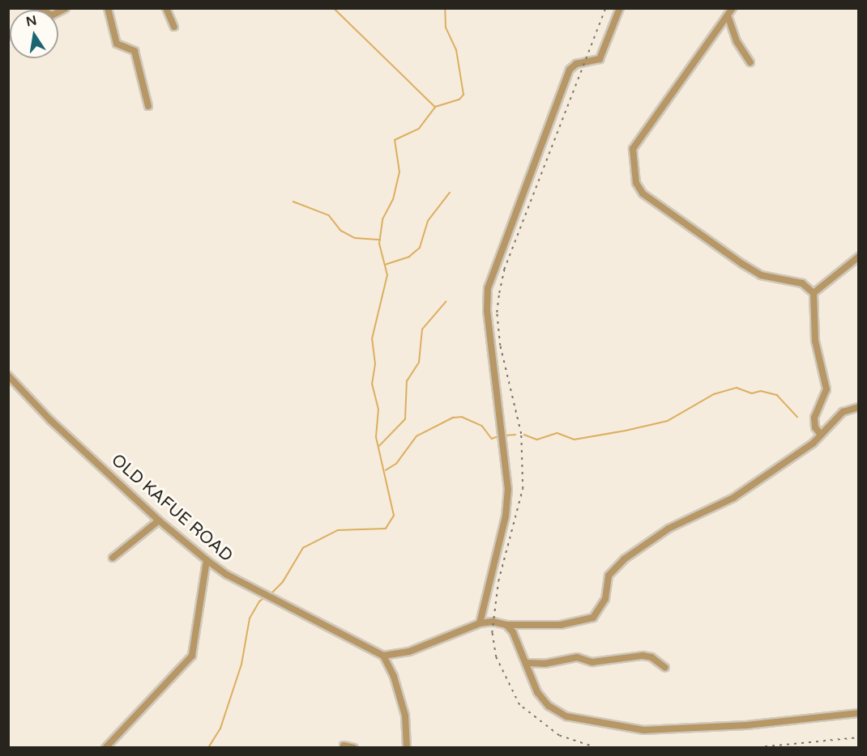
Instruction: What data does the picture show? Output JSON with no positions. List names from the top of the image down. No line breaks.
{"streets":{"street":["OLD KAFUE ROAD"]},"north":"top"}
